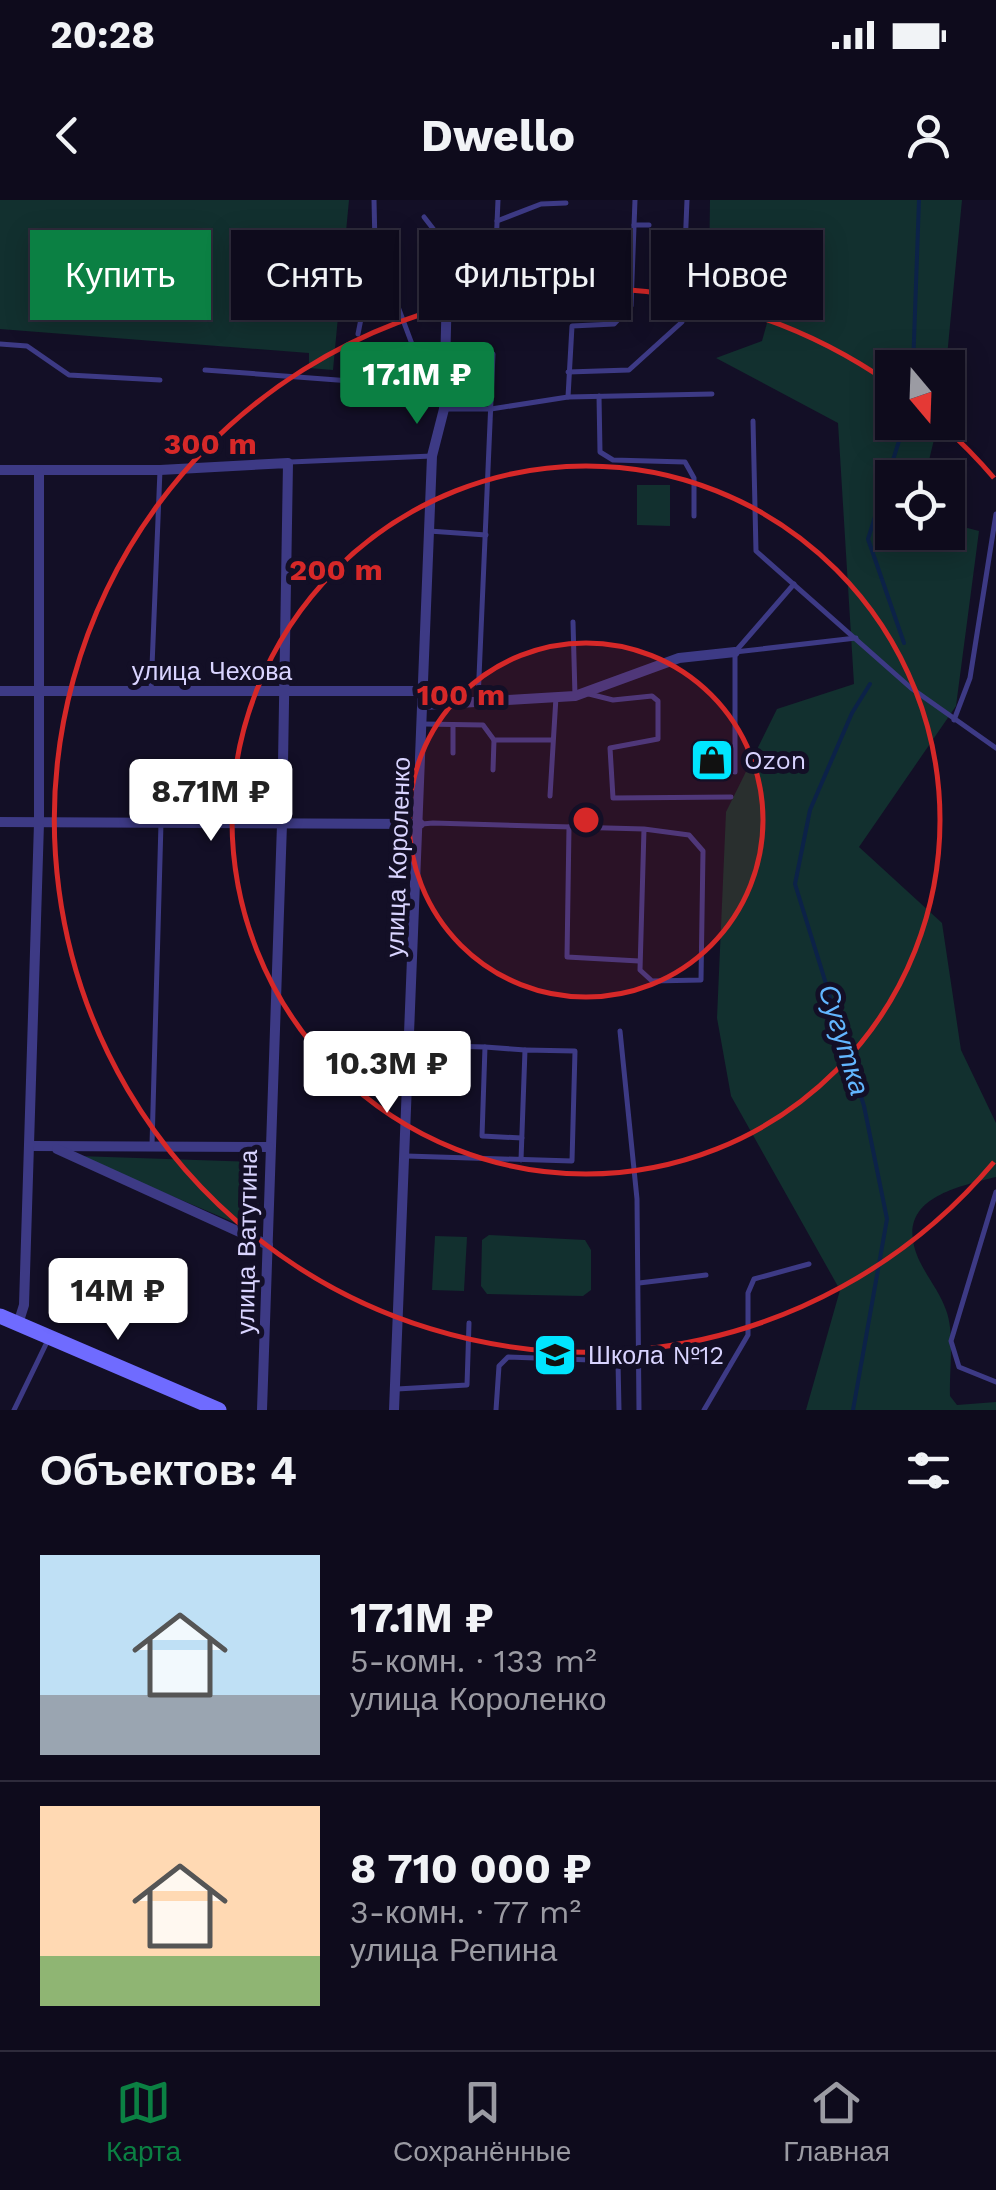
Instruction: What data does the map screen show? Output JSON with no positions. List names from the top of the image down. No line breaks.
{"streets":{"street":["улица Чехова","улица Короленко","улица Ватутина"]},"crossings":[["улица Чехова","улица Короленко"],["улица Чехова","улица Ватутина"]],"water":["Сугутка"],"places":{"shop":["Ozon"],"school or university":["Школа №12"]},"north":"bottom","page":{"status":"20:28","header":"Dwello","chip":["Купить","Снять","Фильтры","Новое"],"price":["17.1M ₽","8.71M ₽","10.3M ₽","14M ₽"],"heading":"Объектов: 4","list":[{"name":"17.1M ₽","note":"5-комн. · 133 m² · улица Короленко"},{"name":"8 710 000 ₽","note":"3-комн. · 77 m² · улица Репина"}],"tabs":["Карта","Сохранённые","Главная"]},"rings":["300 m","200 m","100 m"]}
